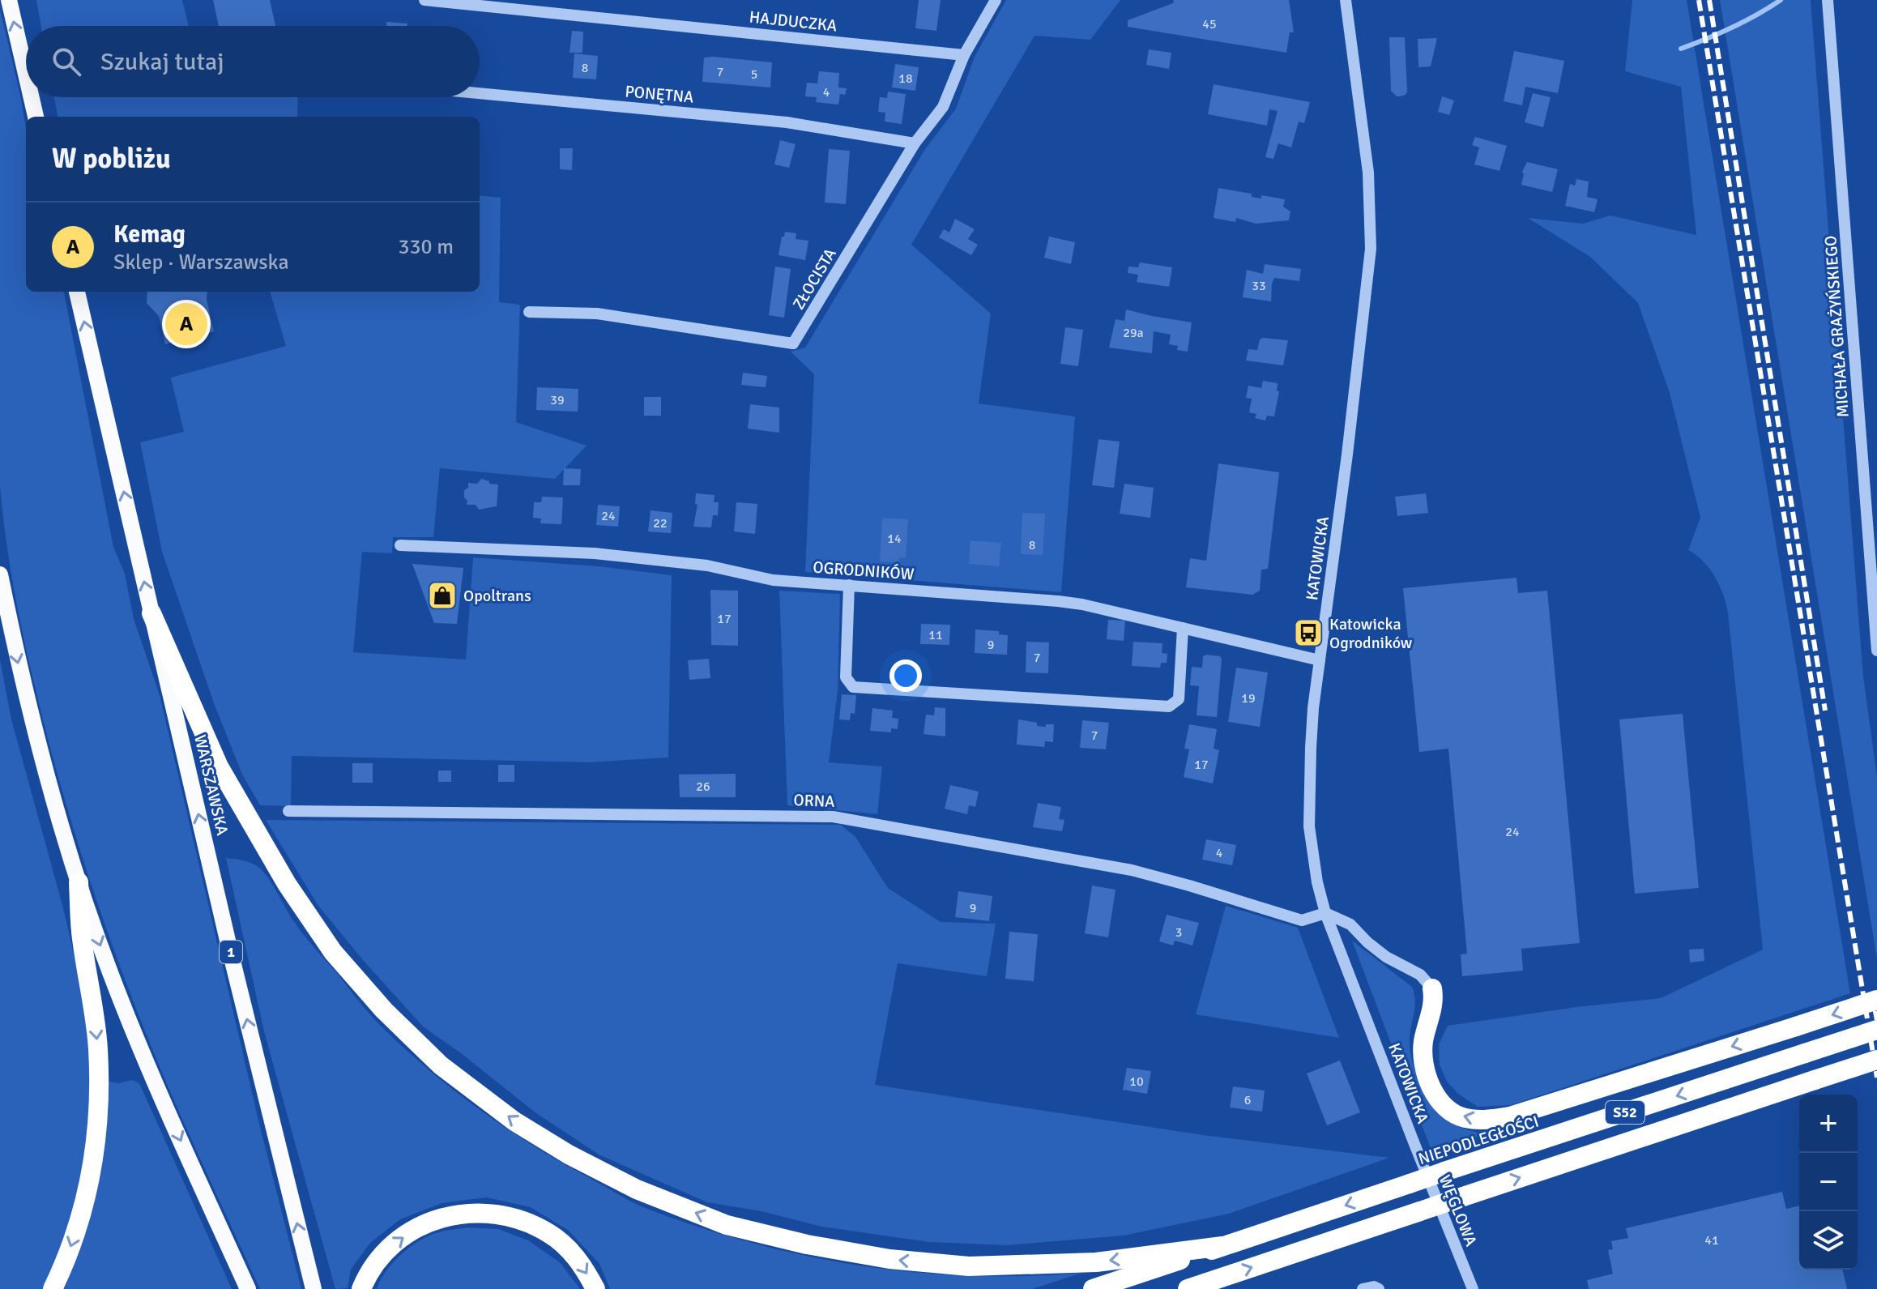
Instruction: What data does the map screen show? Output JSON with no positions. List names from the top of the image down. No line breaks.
{"streets":{"highway":["S52","NIEPODLEGŁOŚCI"],"main road":["WARSZAWSKA","1"],"street":["HAJDUCZKA","PONĘTNA","ZŁOCISTA","MICHAŁA GRAŻYŃSKIEGO","KATOWICKA","OGRODNIKÓW","ORNA","WĘGLOWA"]},"crossings":[["HAJDUCZKA","ZŁOCISTA"],["PONĘTNA","ZŁOCISTA"],["KATOWICKA","OGRODNIKÓW"],["KATOWICKA","ORNA"],["KATOWICKA","WĘGLOWA"]],"places":{"shop":["Opoltrans"],"bus stop":["Katowicka Ogrodników"]},"house_numbers":["45","8","7","5","18","4","33","29a","39","24","22","14","8","17","11","9","7","19","7","17","26","24","4","9","3","10","6","41"],"page":{"search":"Szukaj tutaj","heading":"W pobliżu","list":[{"mark":"A","name":"Kemag","note":"Sklep · Warszawska","value":"330 m"}],"pins":"A","map_buttons":["+","−"]}}
